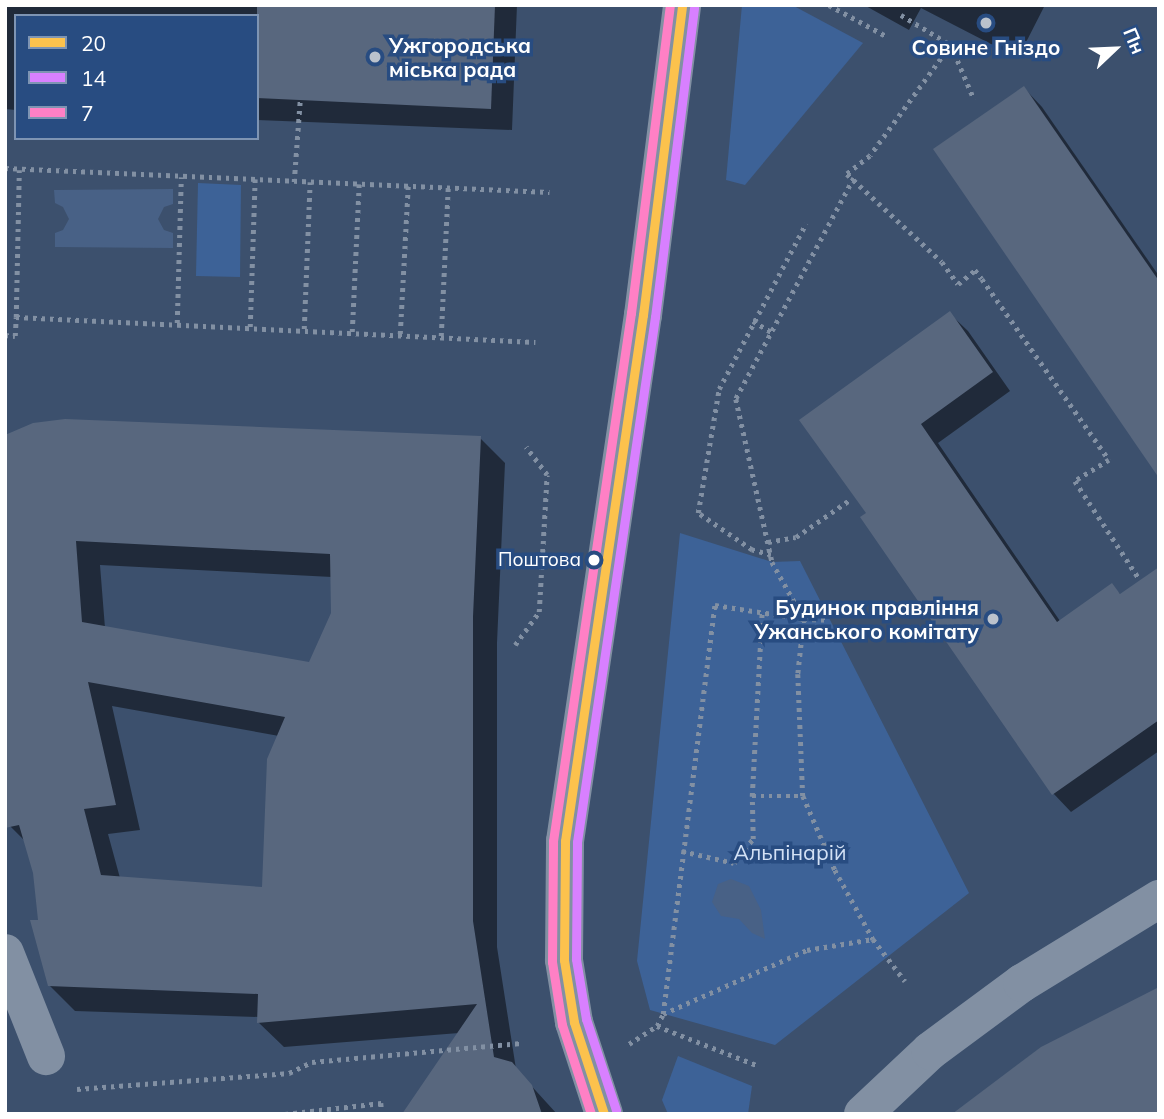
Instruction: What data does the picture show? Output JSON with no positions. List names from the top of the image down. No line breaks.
{"parks":["Альпінарій"],"places":["Совине Гніздо","Ужгородська міська рада","Поштова","Будинок правління Ужанського комітату"],"lines":["transit line 20","transit line 7","transit line 14"],"legend":["20","14","7"],"north":"top right"}
